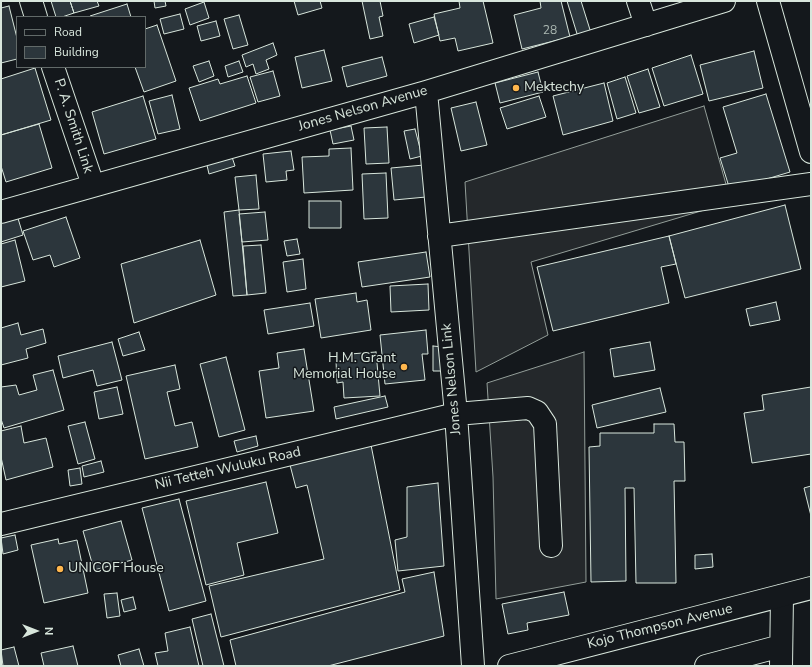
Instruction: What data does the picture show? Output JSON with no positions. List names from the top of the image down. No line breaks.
{"streets":{"street":["Jones Nelson Avenue","P. A. Smith Link","Jones Nelson Link","Nii Tetteh Wuluku Road","Kojo Thompson Avenue"]},"crossings":[["Jones Nelson Avenue","P. A. Smith Link"],["Jones Nelson Avenue","Jones Nelson Link"],["Jones Nelson Link","Nii Tetteh Wuluku Road"]],"places":["Mektechy","H.M. Grant Memorial House","UNICOF House"],"house_numbers":["28"],"legend":["Road","Building"],"north":"right"}
